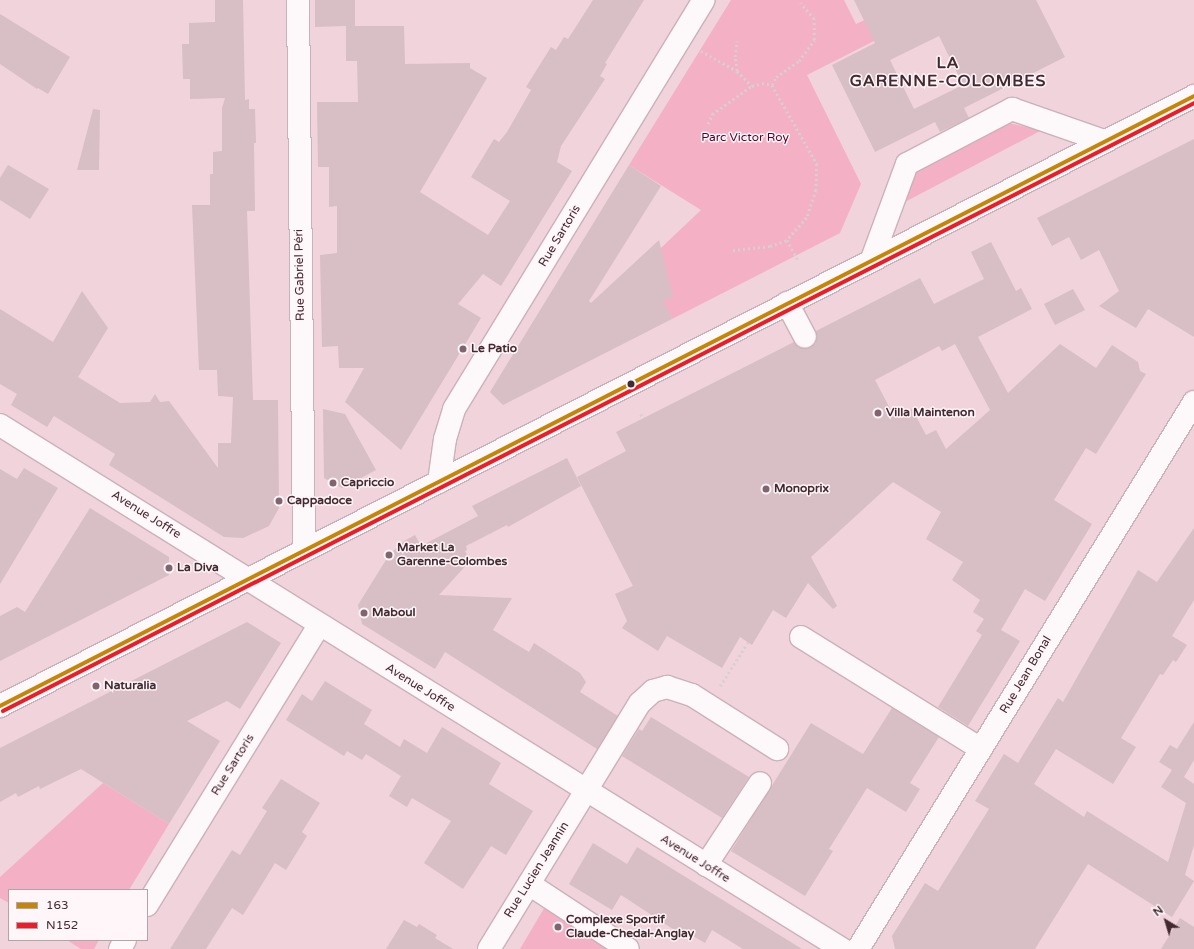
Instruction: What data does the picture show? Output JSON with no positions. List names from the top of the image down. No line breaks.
{"streets":{"street":["Rue Sartoris","Rue Gabriel Péri","Avenue Joffre","Rue Jean Bonal","Rue Lucien Jeannin"]},"crossings":[["Rue Sartoris","Avenue Joffre"],["Avenue Joffre","Rue Lucien Jeannin"]],"districts":["LA GARENNE-COLOMBES"],"parks":["Parc Victor Roy"],"places":["Le Patio","Villa Maintenon","Capriccio","Monoprix","Cappadoce","Market La Garenne-Colombes","La Diva","Maboul","Naturalia","Complexe Sportif Claude-Chedal-Anglay"],"lines":["transit line 163","transit line N152"],"legend":["163","N152"],"north":"top left"}
